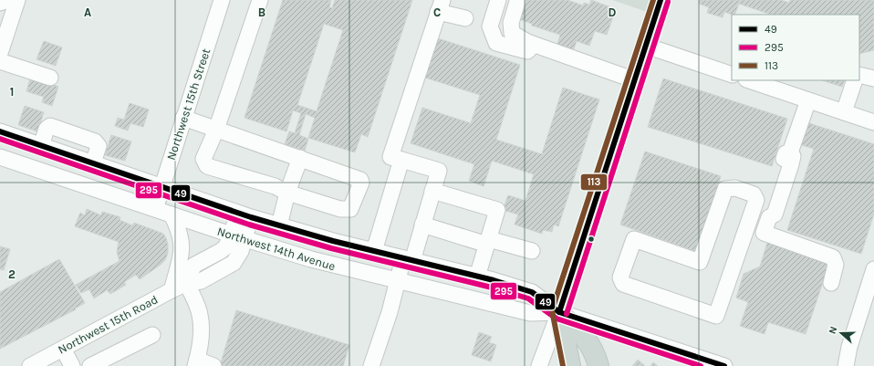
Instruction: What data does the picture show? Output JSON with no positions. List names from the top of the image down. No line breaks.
{"streets":{"street":["Northwest 15th Street","Northwest 14th Avenue","Northwest 15th Road"]},"crossings":[["Northwest 15th Street","Northwest 14th Avenue"],["Northwest 14th Avenue","Northwest 15th Road"]],"lines":["transit line 49","transit line 113","transit line 295"],"legend":["49","295","113"],"north":"left","grid":{"columns":["A","B","C","D"],"rows":["1","2"]}}
